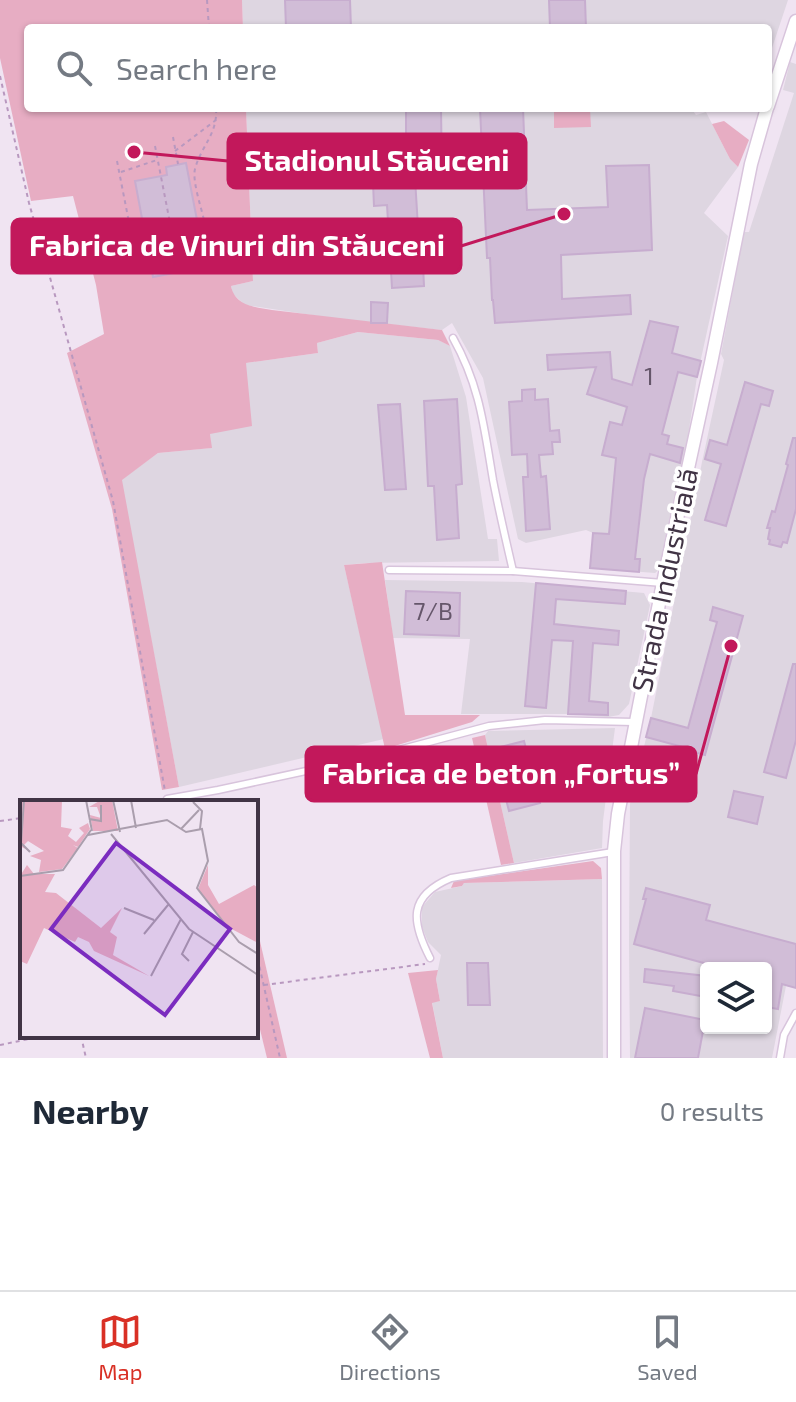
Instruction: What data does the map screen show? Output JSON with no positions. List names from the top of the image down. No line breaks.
{"streets":{"street":["Strada Industrială"]},"places":["Stadionul Stăuceni","Fabrica de Vinuri din Stăuceni","Fabrica de beton „Fortus”"],"house_numbers":["1","7/B"],"page":{"search":"Search here","heading":["Nearby","0 results"],"nav":["Map","Directions","Saved"]}}
